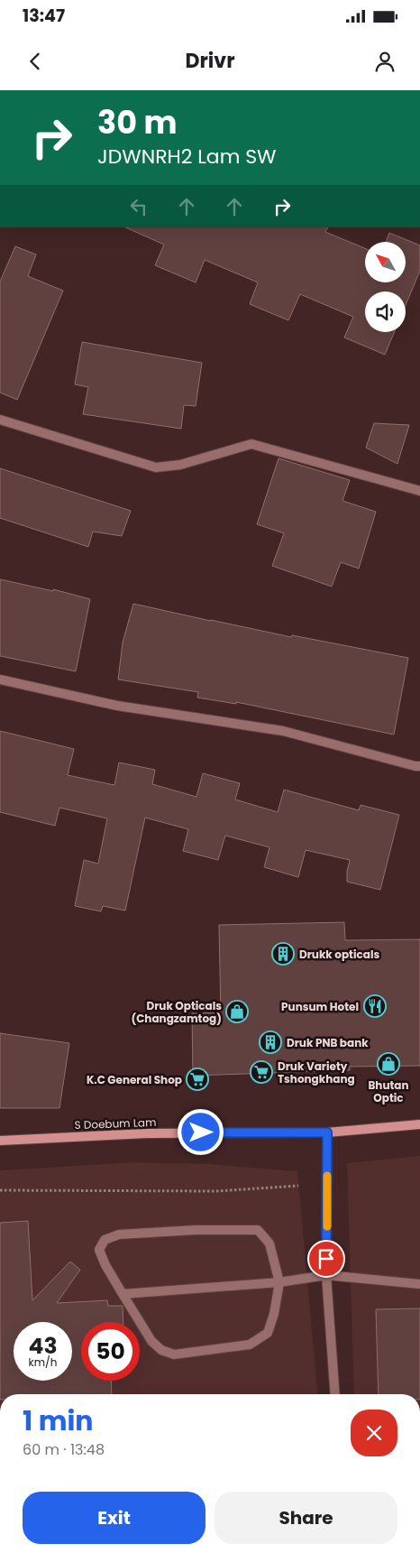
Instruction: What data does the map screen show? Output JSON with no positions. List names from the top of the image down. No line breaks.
{"streets":{"main road":["S Doebum Lam"]},"places":{"building":["Drukk opticals","Druk PNB bank"],"restaurant":["Punsum Hotel"],"shop":["Druk Opticals (Changzamtog)","Bhutan Optic"],"supermarket":["Druk Variety Tshongkhang","K.C General Shop"]},"north":"top left","page":{"status":"13:47","header":"Drivr","turn":["30 m","JDWNRH2 Lam SW"],"speed":"43 km/h","limit":"50","heading":["1 min","60 m · 13:48"],"buttons":["Exit","Share"]}}
